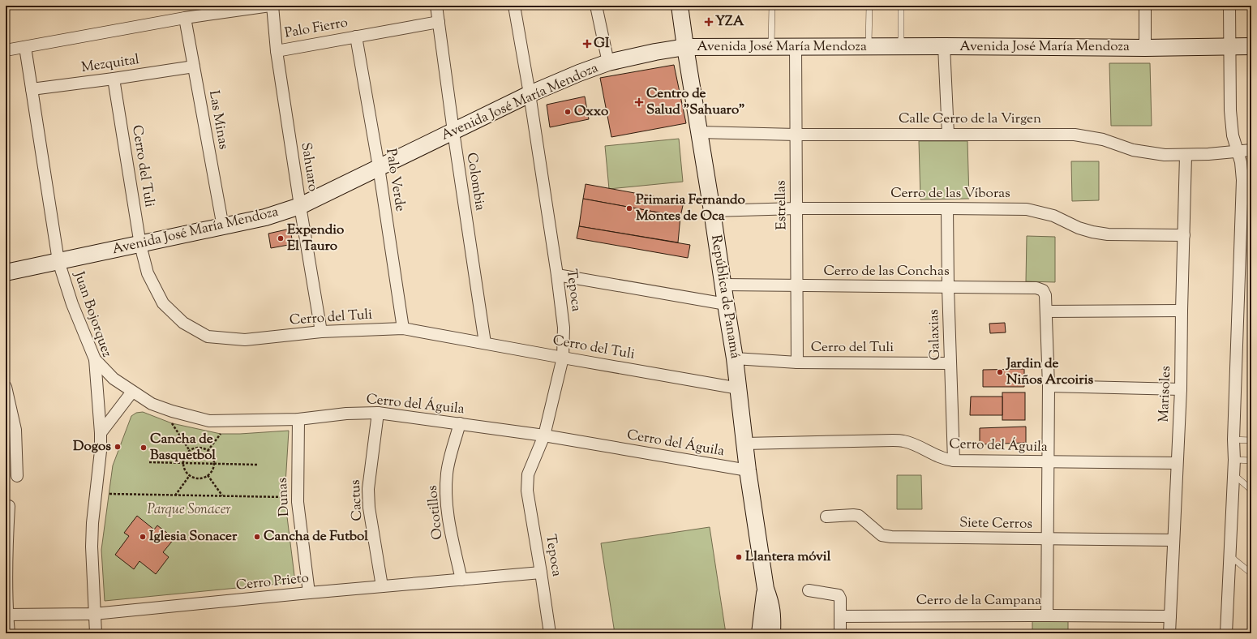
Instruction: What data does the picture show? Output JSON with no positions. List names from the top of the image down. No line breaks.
{"streets":{"street":["Palo Fierro","Avenida José María Mendoza","Mezquital","Calle Cerro de la Virgen","Las Minas","Cerro del Tuli","Sahuaro","Palo Verde","Colombia","Cerro de las Víboras","Estrellas","Cerro de las Conchas","Tepoca","República de Panamá","Juan Bojorquez","Galaxias","Marisoles","Cerro del Águila","Dunas","Cactus","Ocotillos","Siete Cerros","Cerro Prieto","Cerro de la Campana"]},"crossings":[["Palo Fierro","Sahuaro"],["Palo Fierro","Palo Verde"],["Palo Fierro","Colombia"],["Avenida José María Mendoza","Las Minas"],["Avenida José María Mendoza","Cerro del Tuli"],["Avenida José María Mendoza","Sahuaro"],["Avenida José María Mendoza","Palo Verde"],["Avenida José María Mendoza","Colombia"],["Avenida José María Mendoza","Estrellas"],["Avenida José María Mendoza","Tepoca"],["Avenida José María Mendoza","República de Panamá"],["Avenida José María Mendoza","Juan Bojorquez"],["Mezquital","Las Minas"],["Mezquital","Cerro del Tuli"],["Mezquital","Juan Bojorquez"],["Calle Cerro de la Virgen","Estrellas"],["Calle Cerro de la Virgen","República de Panamá"],["Calle Cerro de la Virgen","Marisoles"],["Cerro del Tuli","Sahuaro"],["Cerro del Tuli","Palo Verde"],["Cerro del Tuli","Colombia"],["Cerro del Tuli","Estrellas"],["Cerro del Tuli","Tepoca"],["Cerro del Tuli","República de Panamá"],["Cerro del Tuli","Galaxias"],["Cerro de las Víboras","Estrellas"],["Cerro de las Víboras","República de Panamá"],["Cerro de las Víboras","Galaxias"],["Cerro de las Víboras","Marisoles"],["Estrellas","Cerro de las Conchas"],["Cerro de las Conchas","República de Panamá"],["Cerro de las Conchas","Galaxias"],["Tepoca","Cerro del Águila"],["Tepoca","Cerro Prieto"],["República de Panamá","Cerro del Águila"],["Juan Bojorquez","Cerro del Águila"],["Juan Bojorquez","Cerro Prieto"],["Galaxias","Cerro del Águila"],["Marisoles","Cerro del Águila"],["Marisoles","Siete Cerros"],["Marisoles","Cerro de la Campana"],["Cerro del Águila","Dunas"],["Cerro del Águila","Cactus"],["Cerro del Águila","Ocotillos"],["Dunas","Cerro Prieto"],["Cactus","Cerro Prieto"],["Ocotillos","Cerro Prieto"]],"parks":["Parque Sonacer"],"places":{"health":["YZA","GI","Centro de Salud \"Sahuaro\""],"other":["Oxxo","Primaria Fernando Montes de Oca","Expendio El Tauro","Jardin de Niños Arcoiris","Dogos","Cancha de Basquetbol","Iglesia Sonacer","Cancha de Futbol","Llantera móvil"]}}
